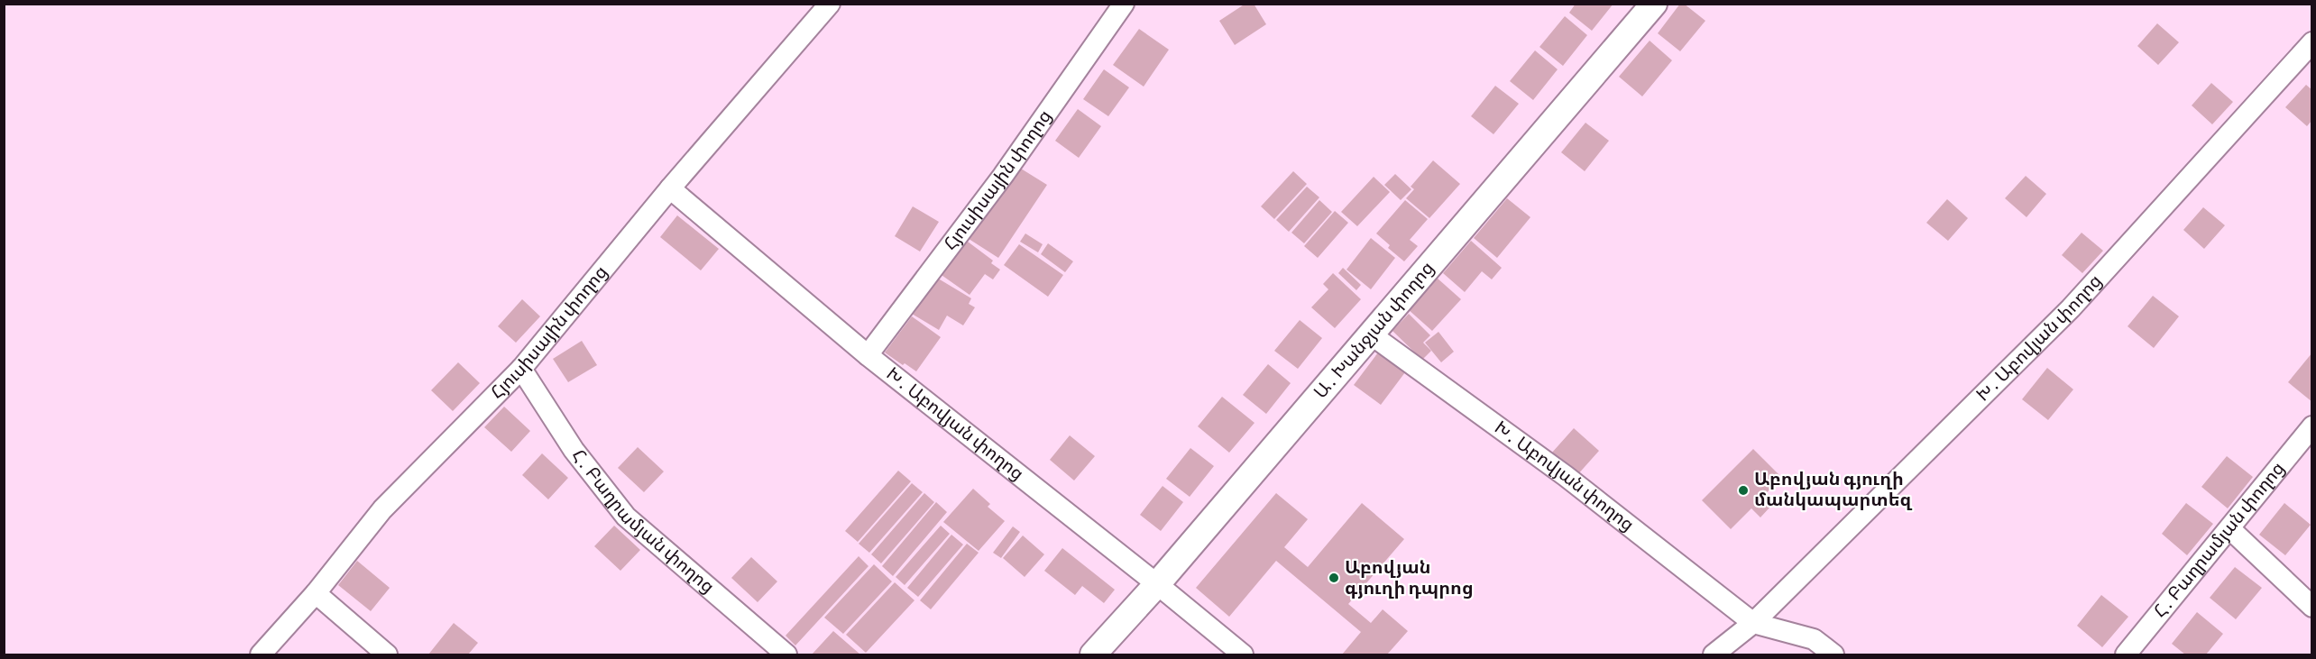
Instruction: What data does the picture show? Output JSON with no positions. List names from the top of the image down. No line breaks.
{"streets":{"street":["Հյուսիսային փողոց","Ա․ Խանջյան փողոց","Խ․ Աբովյան փողոց","Հ․ Բաղրամյան փողոց"]},"crossings":[["Հյուսիսային փողոց","Խ․ Աբովյան փողոց"],["Հյուսիսային փողոց","Հ․ Բաղրամյան փողոց"],["Ա․ Խանջյան փողոց","Խ․ Աբովյան փողոց"]],"places":["Աբովյան գյուղի մանկապարտեզ","Աբովյան գյուղի դպրոց"]}
